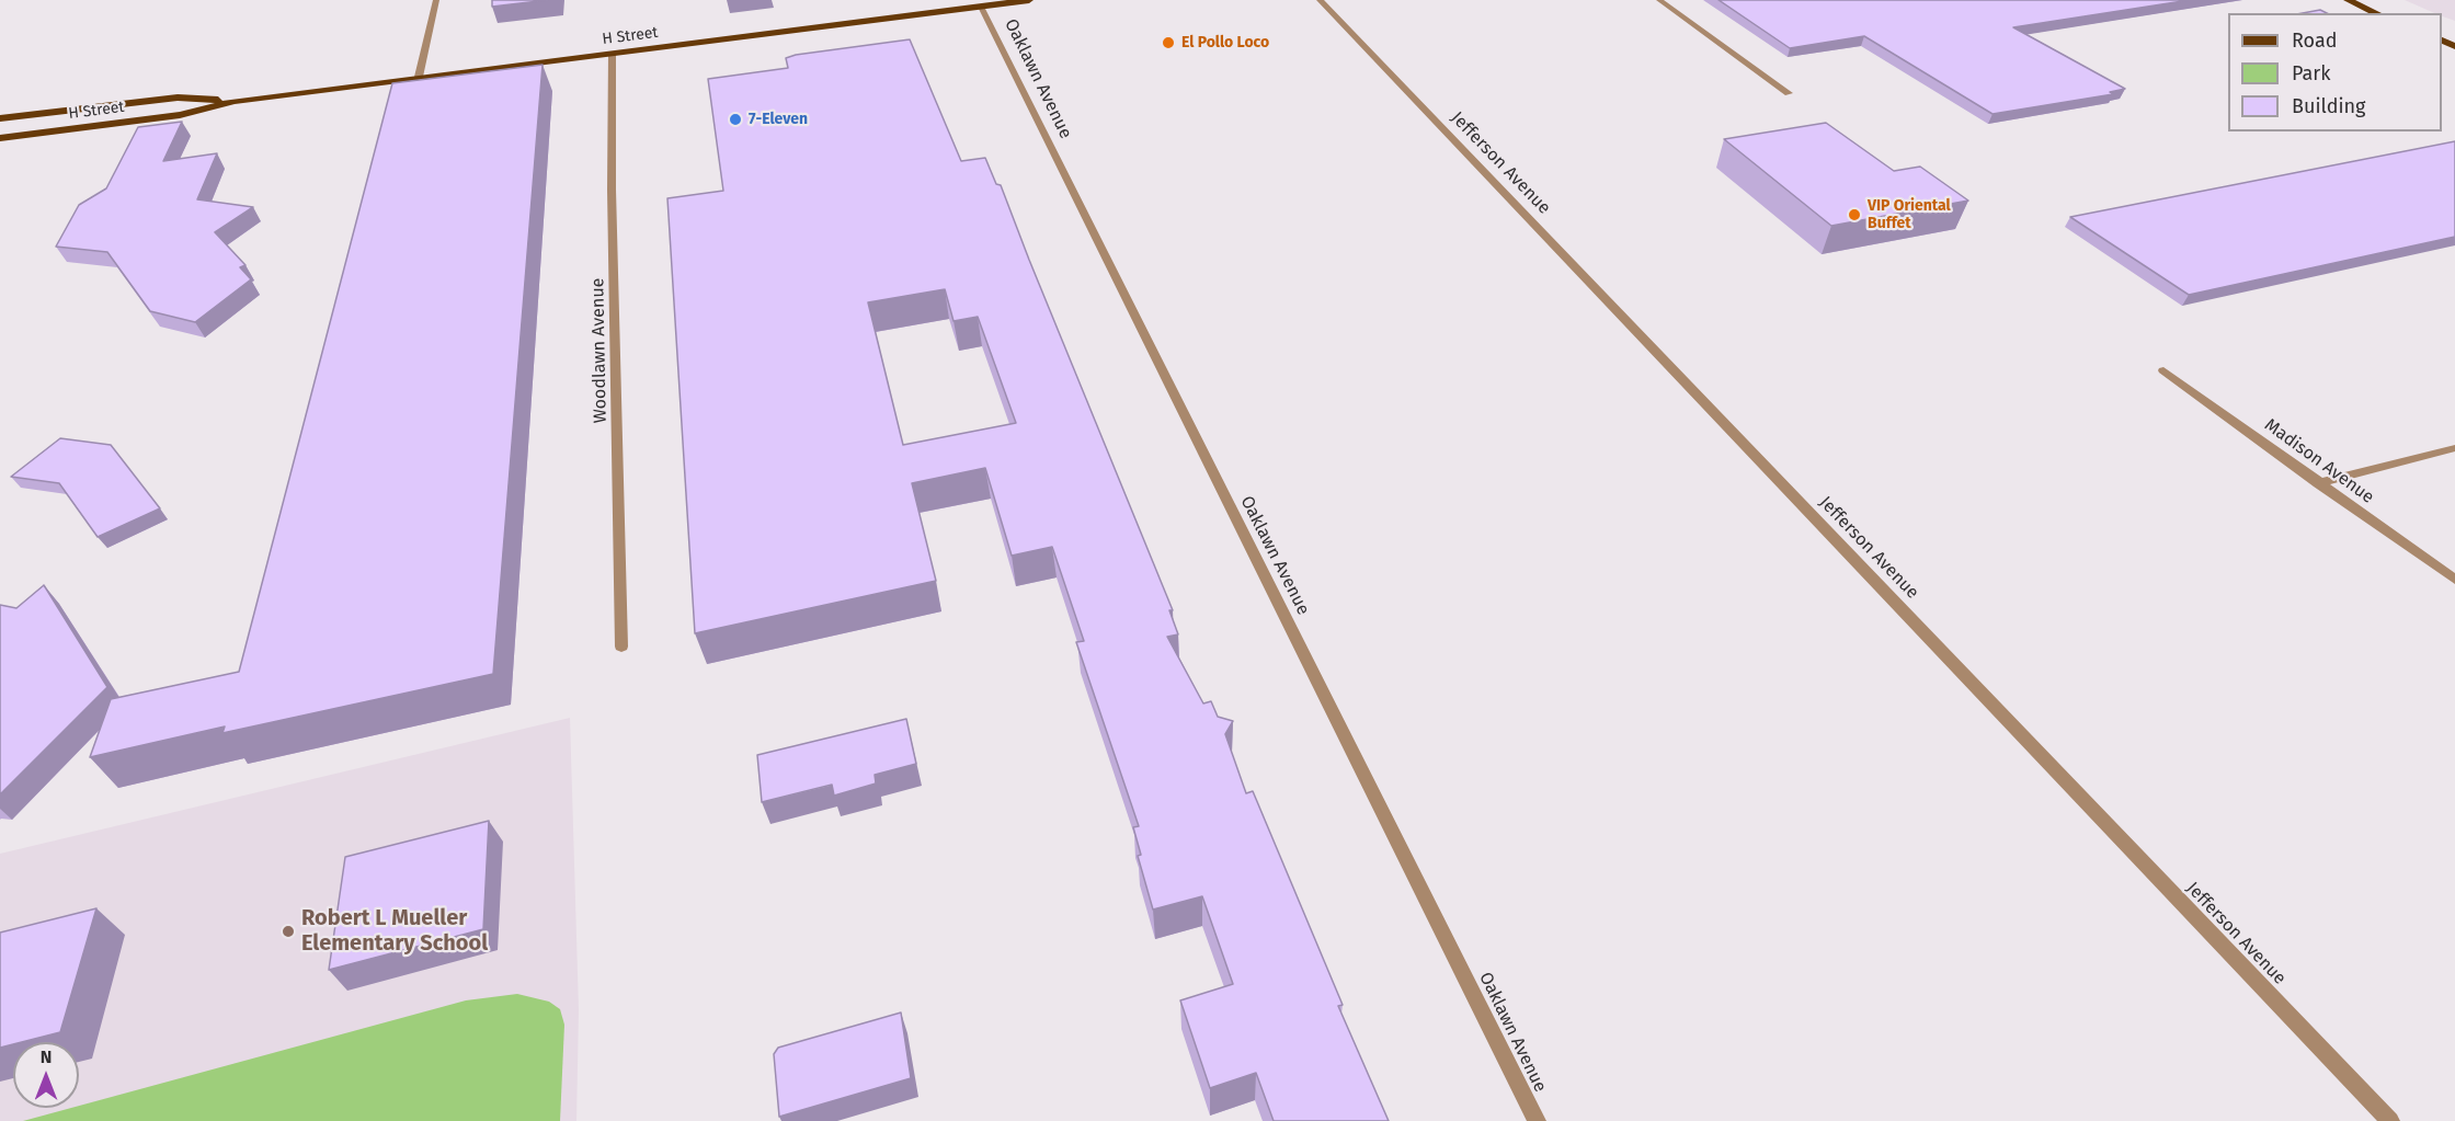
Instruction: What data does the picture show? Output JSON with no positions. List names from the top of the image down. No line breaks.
{"streets":{"main road":["H Street"],"street":["Oaklawn Avenue","Jefferson Avenue","Woodlawn Avenue","Madison Avenue"]},"crossings":[["H Street","Oaklawn Avenue"],["H Street","Woodlawn Avenue"]],"places":["El Pollo Loco","7-Eleven","VIP Oriental Buffet","Robert L Mueller Elementary School"],"legend":["Road","Park","Building"],"north":"top"}
